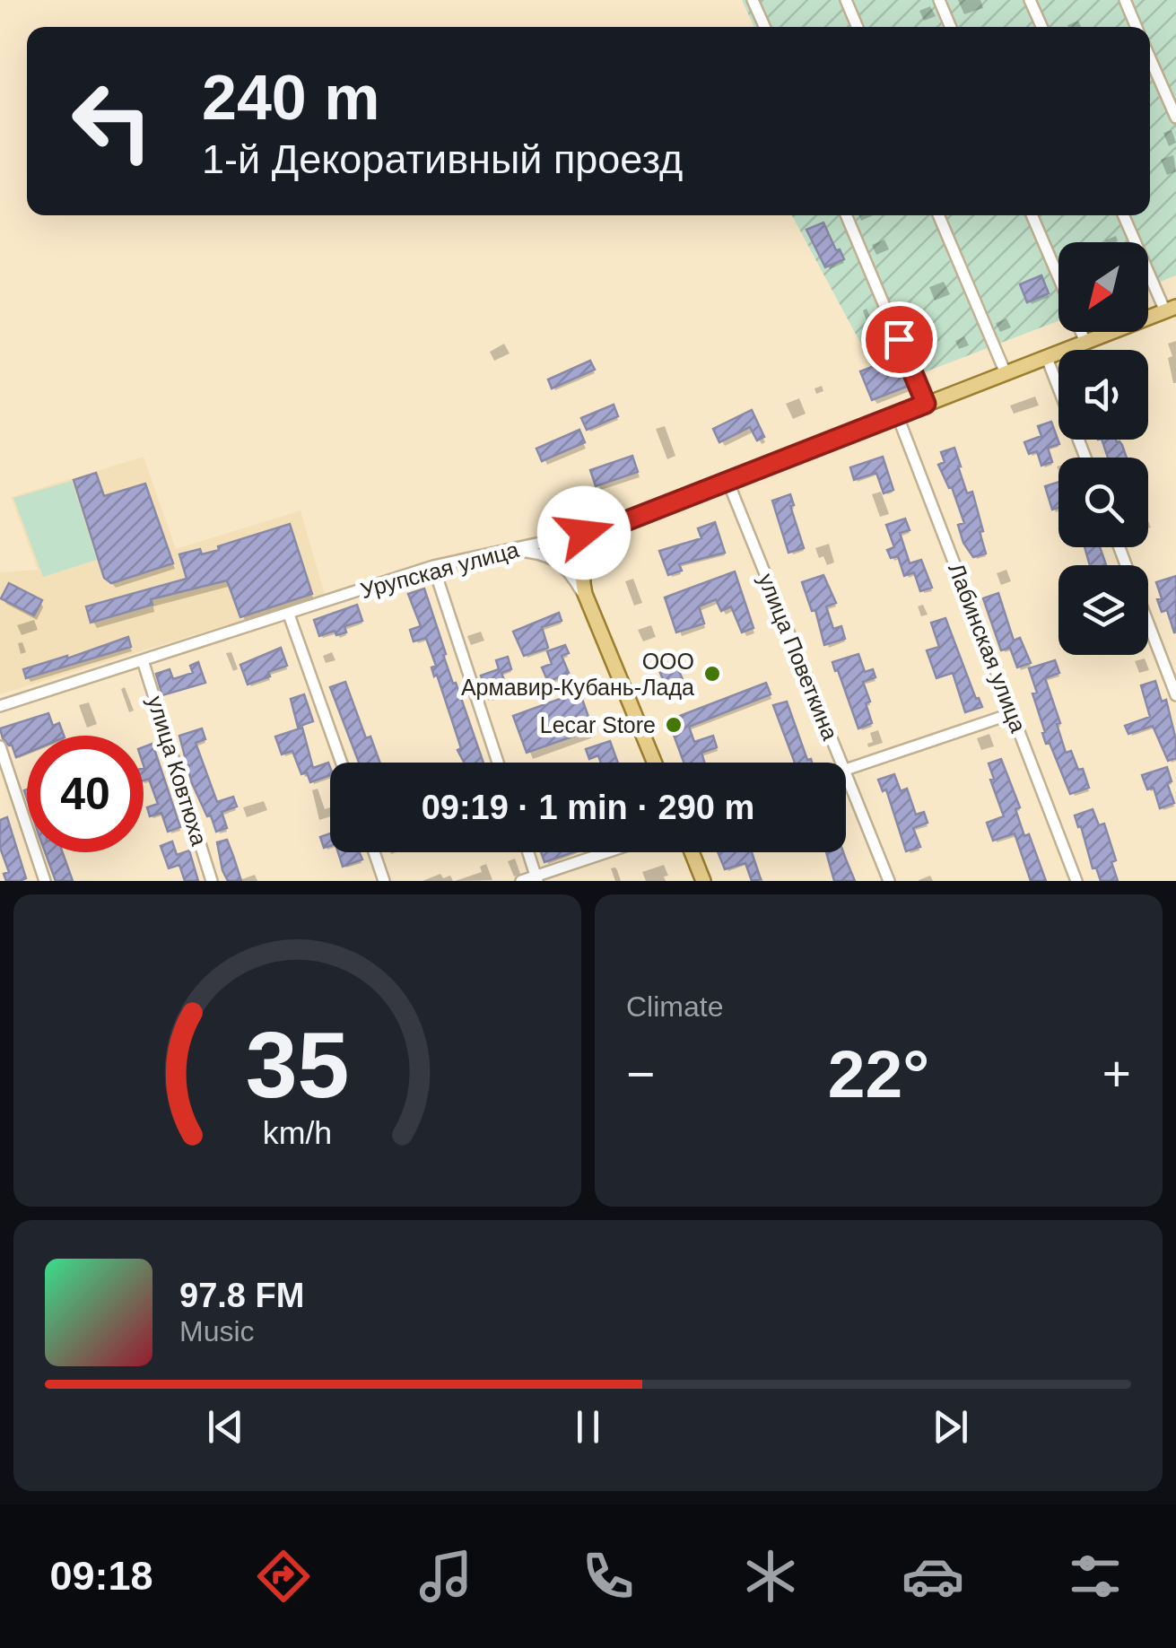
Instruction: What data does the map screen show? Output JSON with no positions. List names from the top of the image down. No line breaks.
{"streets":{"main road":["Урупская улица"],"street":["Лабинская улица","улица Поветкина","улица Ковтюха"]},"crossings":[["Урупская улица","Лабинская улица"],["Урупская улица","улица Поветкина"],["Урупская улица","улица Ковтюха"]],"places":["ООО Армавир-Кубань-Лада","Lecar Store"],"north":"bottom left","page":{"turn":["240 m","1-й Декоративный проезд"],"limit":"40","trip":"09:19 · 1 min · 290 m","tile":"Climate","heat":["−","22°","+"],"song":["97.8 FM","Music"],"tabs":"09:18","gauge":["35","km/h"]}}
